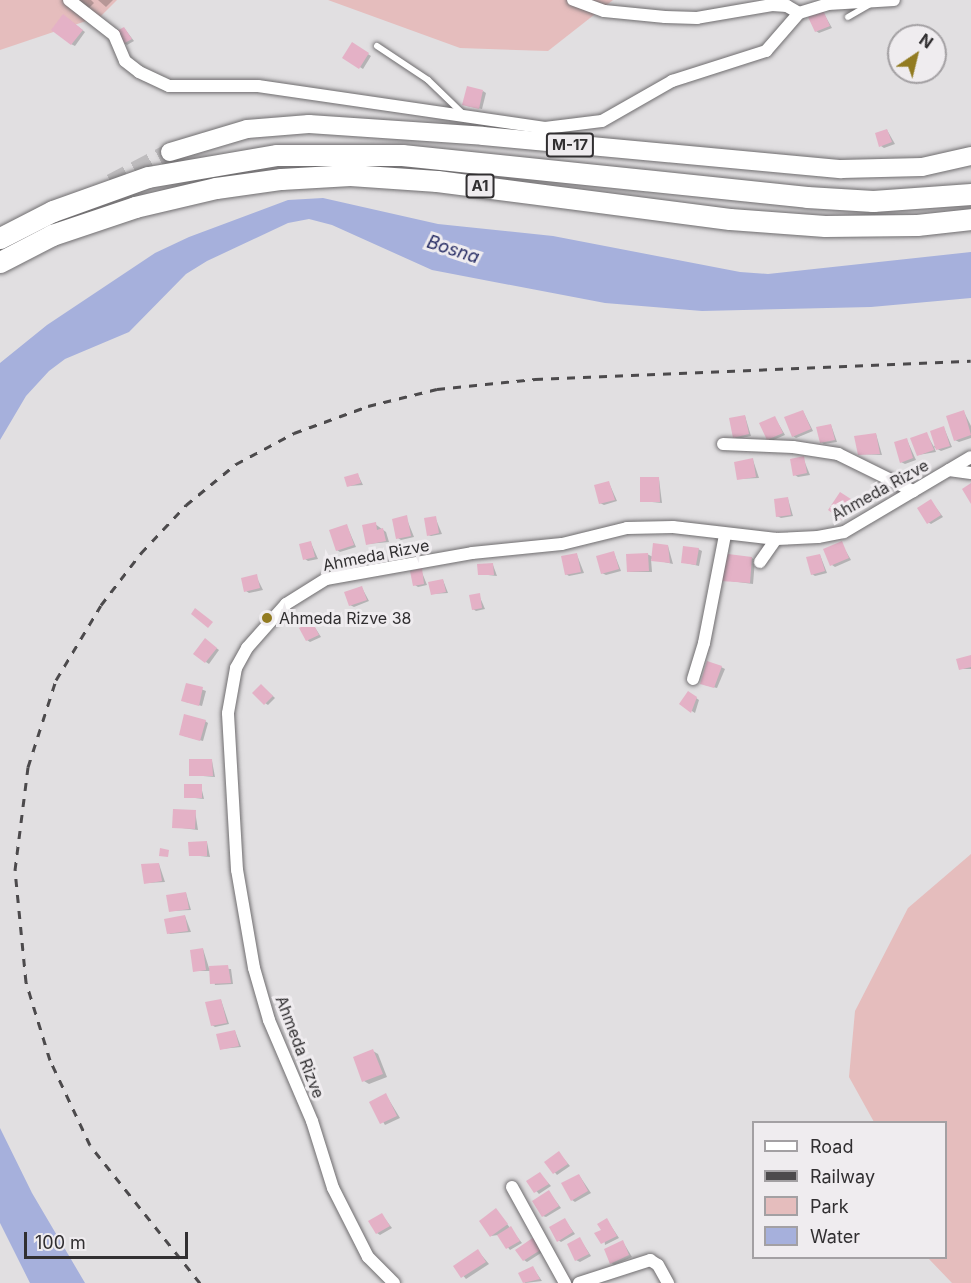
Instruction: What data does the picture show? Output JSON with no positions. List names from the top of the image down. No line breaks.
{"streets":{"highway":["A1"],"main road":["M-17"],"street":["Ahmeda Rizve"]},"water":["Bosna"],"places":["Ahmeda Rizve 38"],"legend":["Road","Railway","Park","Water"],"scale_bar":"100 m","north":"top right"}
